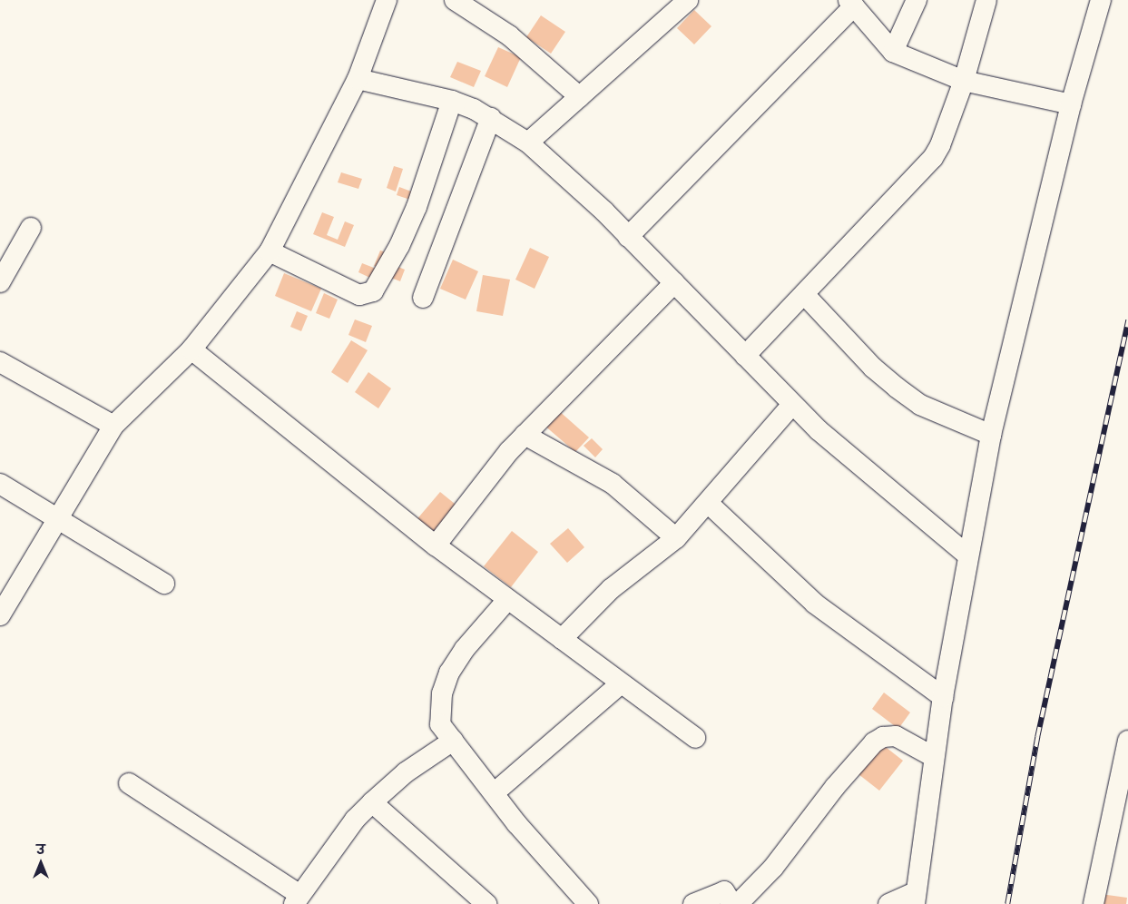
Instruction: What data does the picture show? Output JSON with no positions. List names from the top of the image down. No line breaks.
{"north":"top"}
